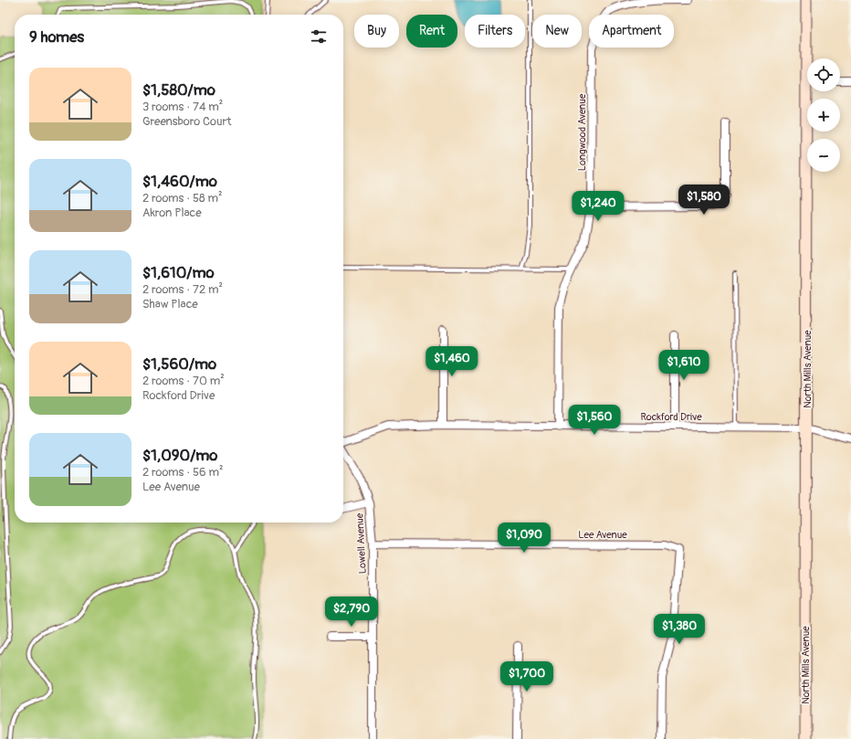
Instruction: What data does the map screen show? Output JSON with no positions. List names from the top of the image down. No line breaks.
{"streets":{"main road":["North Mills Avenue"],"street":["Longwood Avenue","Rockford Drive","Lee Avenue","Lowell Avenue"]},"crossings":[["Longwood Avenue","Rockford Drive"],["North Mills Avenue","Rockford Drive"],["Lee Avenue","Lowell Avenue"]],"page":{"chip":["Buy","Rent","Filters","New","Apartment"],"heading":"9 homes","map_buttons":["+","−"],"list":[{"name":"$1,580/mo","note":"3 rooms · 74 m² · Greensboro Court"},{"name":"$1,460/mo","note":"2 rooms · 58 m² · Akron Place"},{"name":"$1,610/mo","note":"2 rooms · 72 m² · Shaw Place"},{"name":"$1,560/mo","note":"2 rooms · 70 m² · Rockford Drive"},{"name":"$1,090/mo","note":"2 rooms · 56 m² · Lee Avenue"}],"price":["$1,580","$1,240","$1,460","$1,610","$1,560","$1,090","$2,790","$1,380","$1,700"]}}
